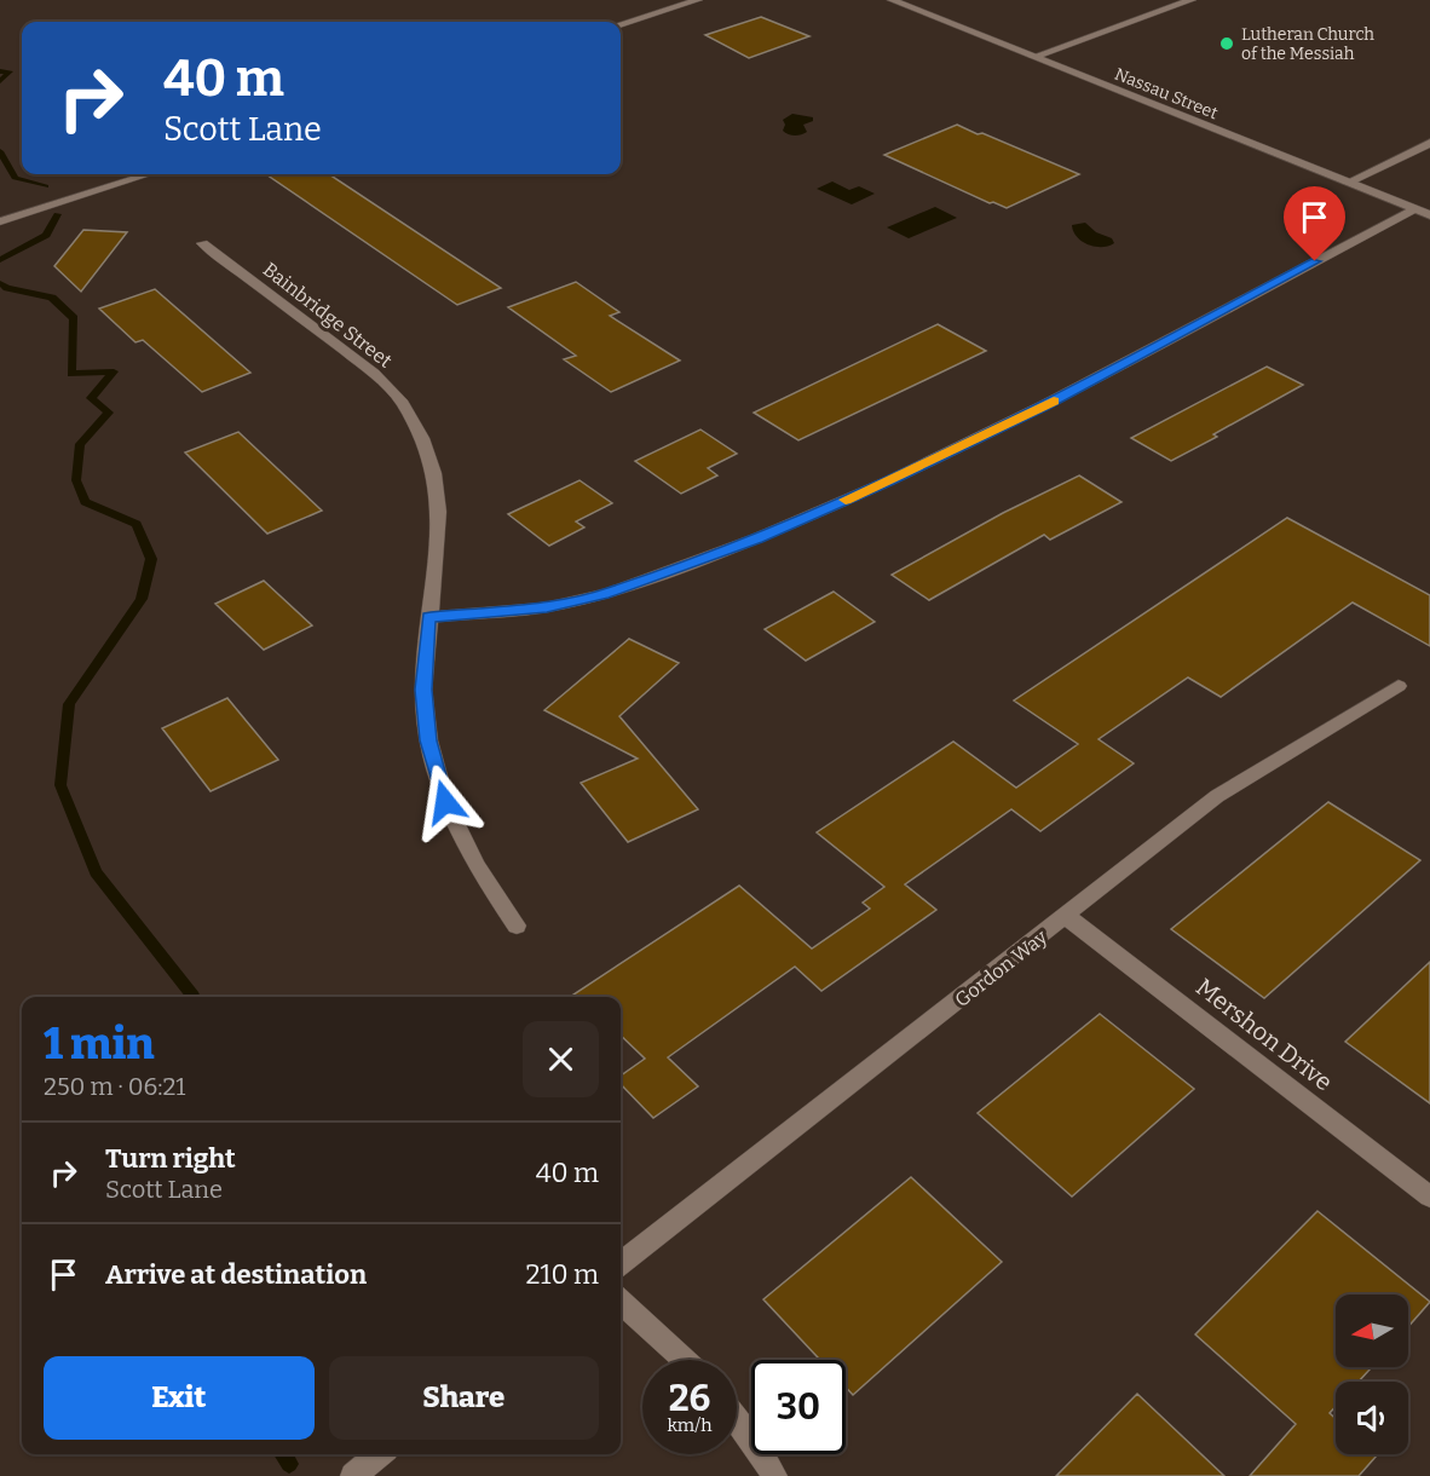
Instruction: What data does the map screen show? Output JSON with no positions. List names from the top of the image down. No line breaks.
{"streets":{"street":["Nassau Street","Bainbridge Street","Gordon Way","Mershon Drive"]},"crossings":[["Gordon Way","Mershon Drive"]],"places":["Lutheran Church of the Messiah"],"north":"left","page":{"turn":["40 m","Scott Lane"],"heading":["1 min","250 m · 06:21"],"list":[{"name":"Turn right","note":"Scott Lane","value":"40 m"},{"name":"Arrive at destination","value":"210 m"}],"buttons":["Exit","Share"],"speed":"26 km/h","limit":"30"}}
